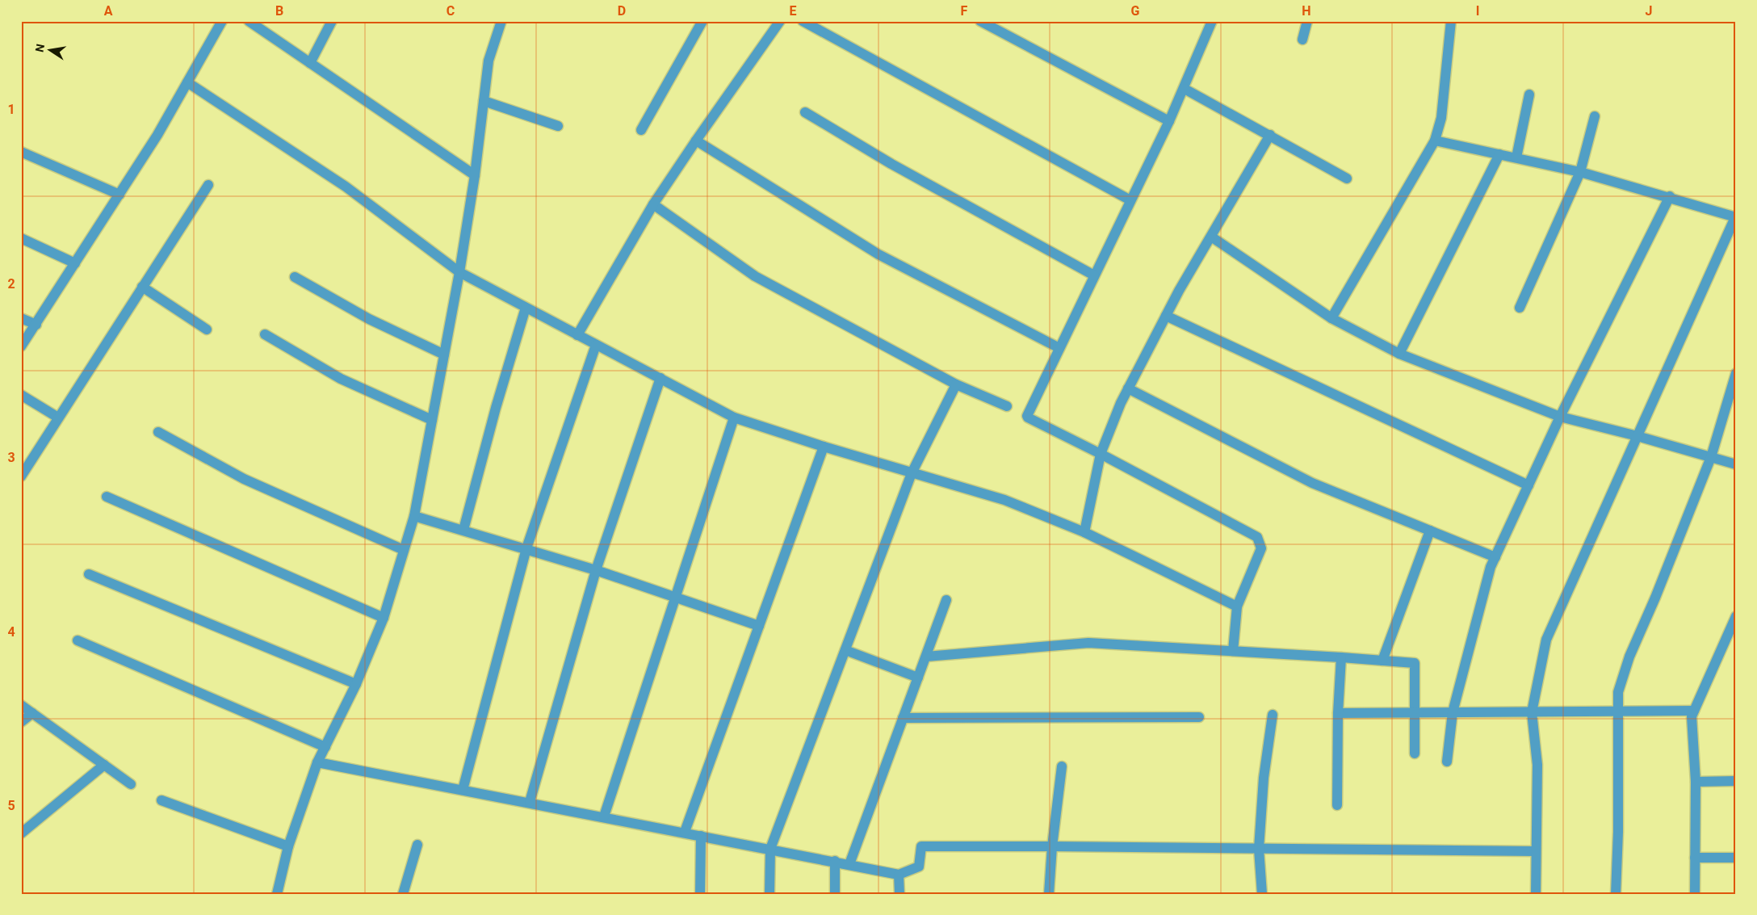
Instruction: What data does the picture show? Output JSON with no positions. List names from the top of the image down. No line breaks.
{"north":"left","grid":{"columns":["A","B","C","D","E","F","G","H","I","J"],"rows":["1","2","3","4","5"]}}
